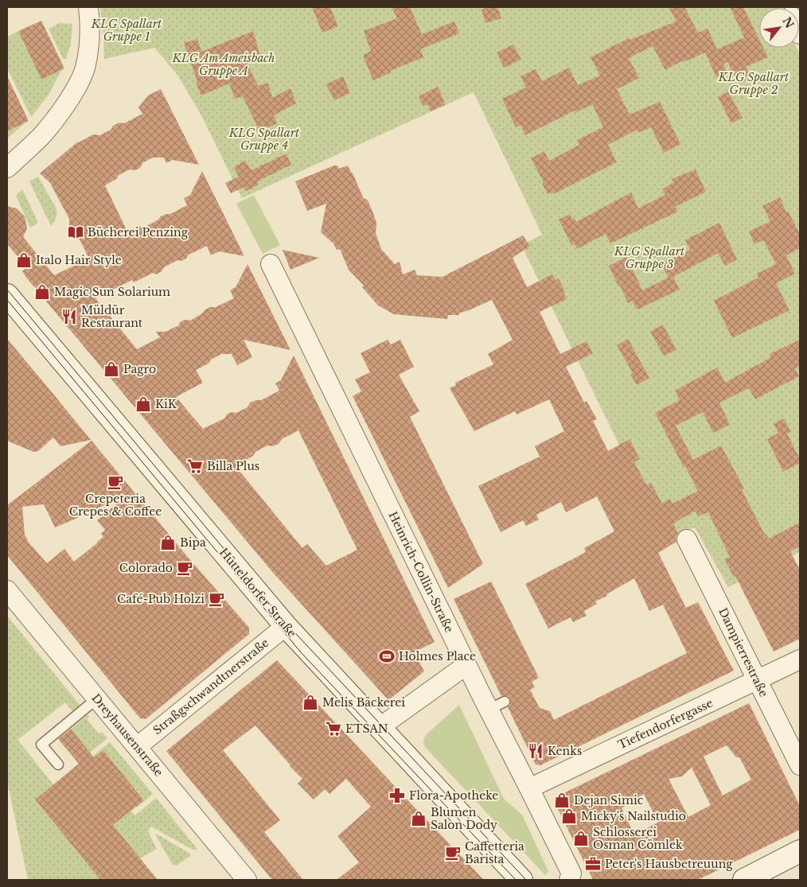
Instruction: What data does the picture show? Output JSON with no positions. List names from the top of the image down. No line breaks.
{"streets":{"main road":["Hütteldorfer Straße"],"street":["Heinrich-Collin-Straße","Dampierrestraße","Straßgschwandtnerstraße","Tiefendorfergasse","Dreyhausenstraße"]},"crossings":[["Heinrich-Collin-Straße","Tiefendorfergasse"],["Hütteldorfer Straße","Straßgschwandtnerstraße"],["Dampierrestraße","Tiefendorfergasse"],["Straßgschwandtnerstraße","Dreyhausenstraße"]],"parks":["KLG Spallart Gruppe 1","KLG Am Ameisbach Gruppe A","KLG Spallart Gruppe 2","KLG Spallart Gruppe 4","KLG Spallart Gruppe 3"],"places":{"library":["Bücherei Penzing"],"shop":["Italo Hair Style","Magic Sun Solarium","Pagro","KiK","Bipa","Melis Bäckerei","Dejan Simic","Micky's Nailstudio","Blumen Salon Dody","Schlosserei Osman Cömlek"],"restaurant":["Müldür Restaurant","Kenks"],"supermarket":["Billa Plus","ETSAN"],"cafe":["Crepeteria Crepes & Coffee","Colorado","Café-Pub Holzi","Caffetteria Barista"],"sports":["Holmes Place"],"pharmacy":["Flora-Apotheke"],"office":["Peter's Hausbetreuung"]},"north":"top right"}
